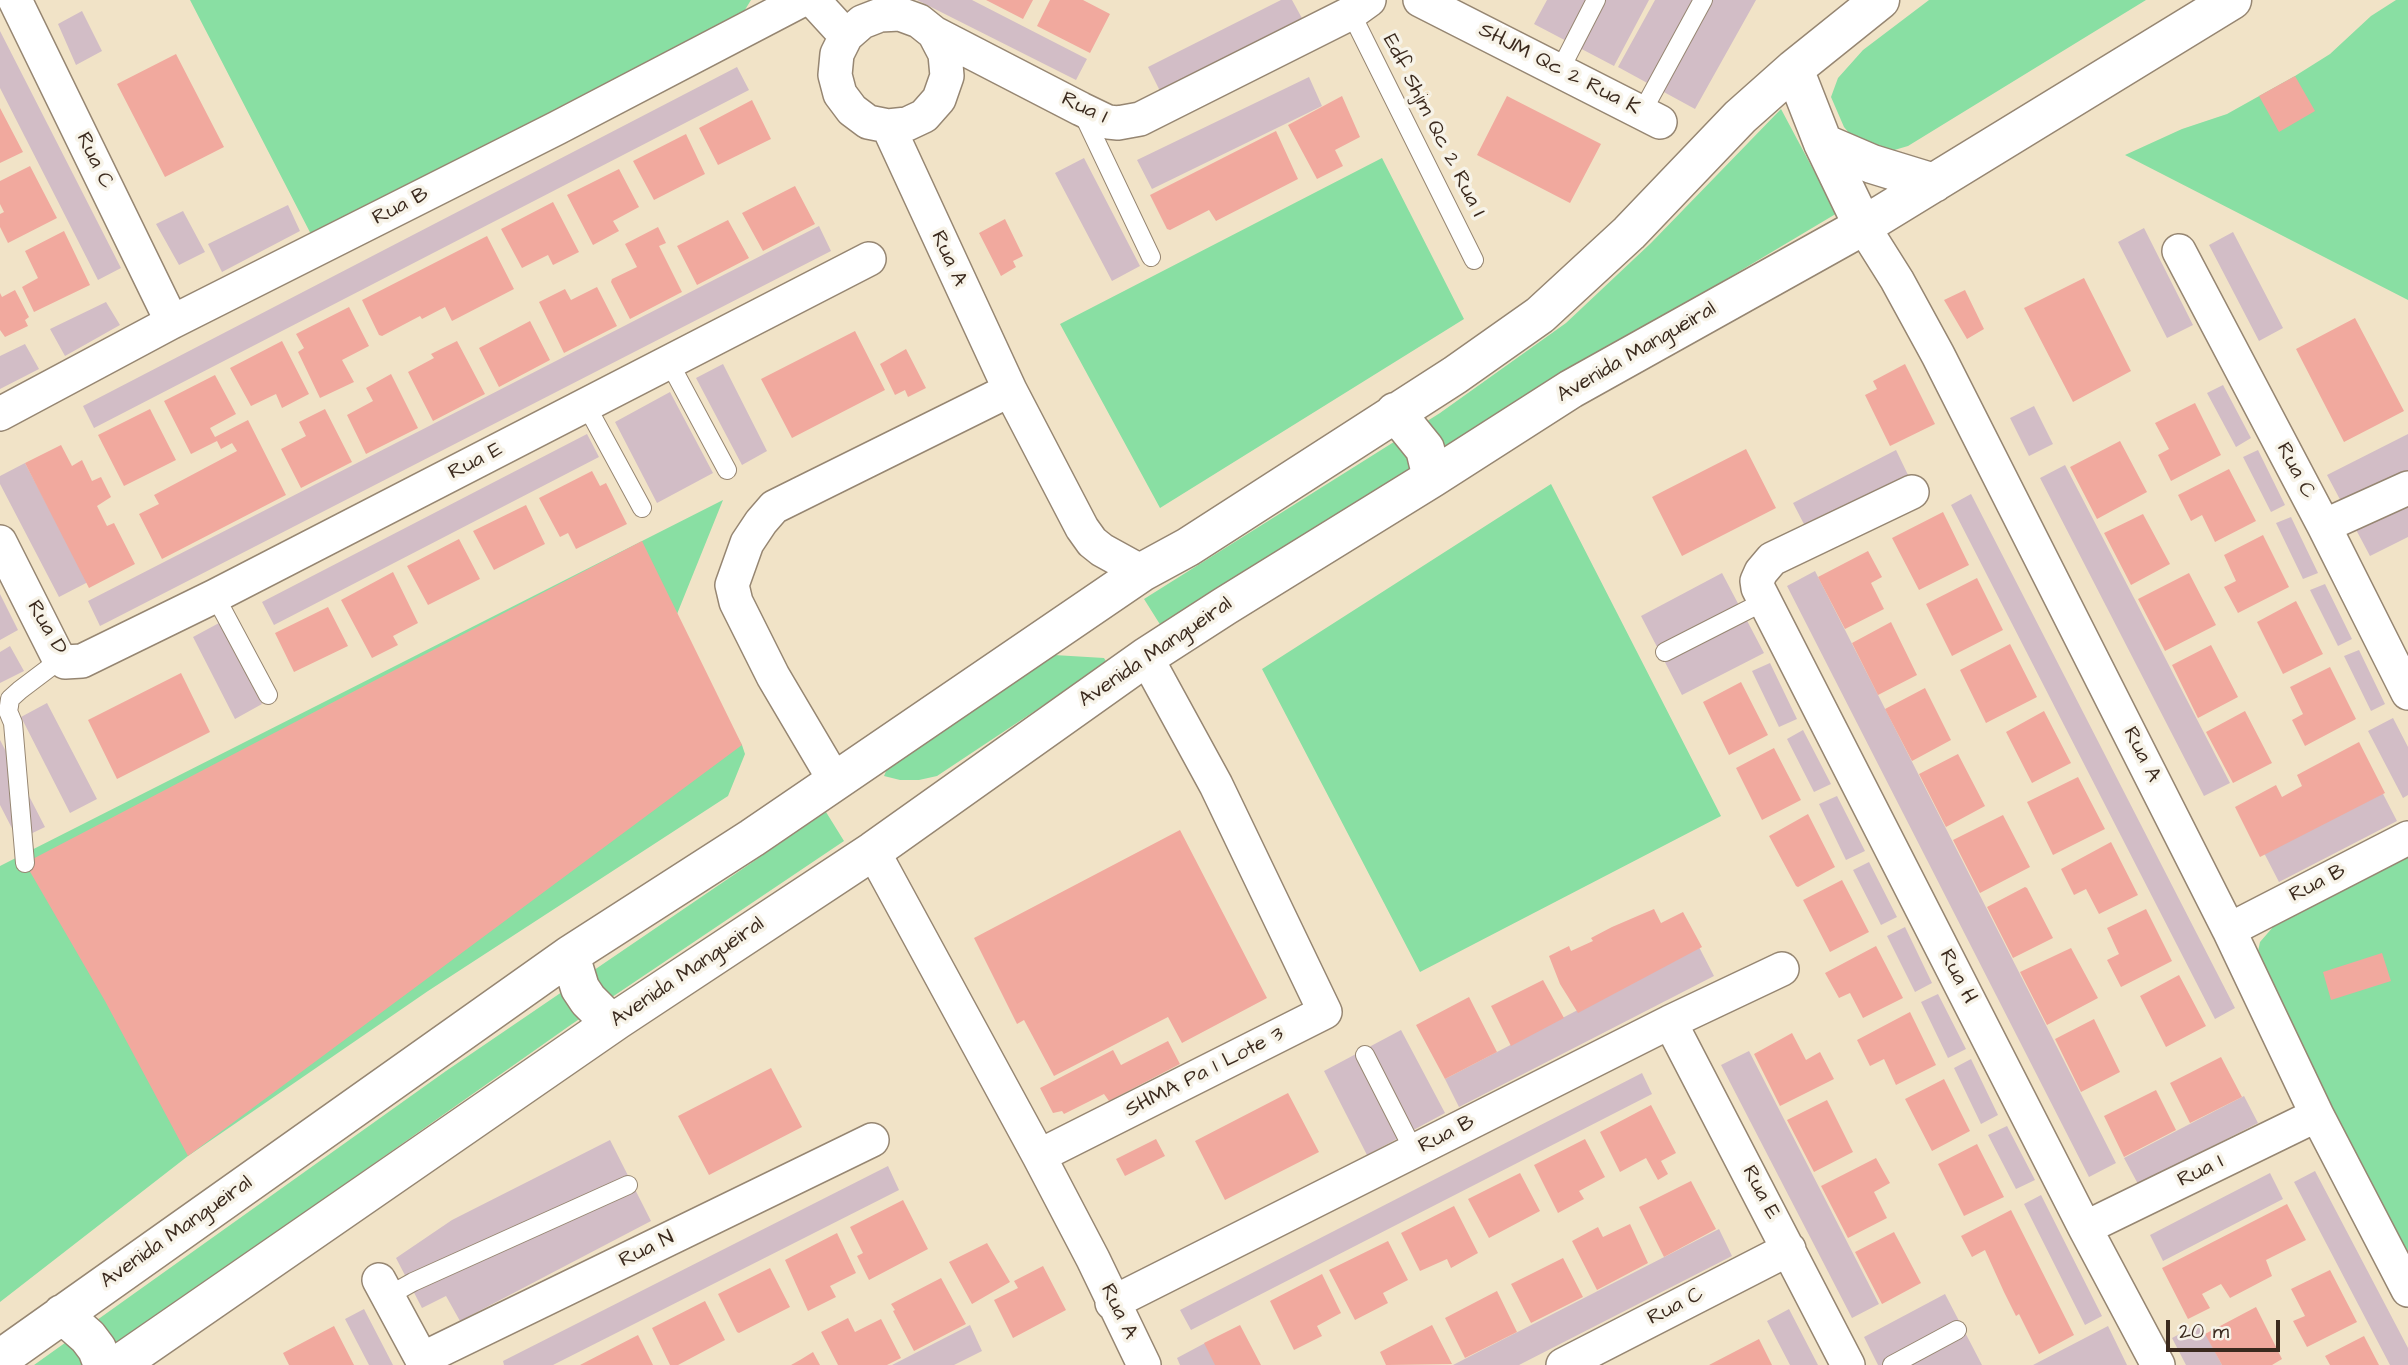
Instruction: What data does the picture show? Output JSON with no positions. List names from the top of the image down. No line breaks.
{"streets":{"street":["SHJM Qc 2 Rua K","Rua I","Rua C","Rua B","Rua A","Avenida Mangueiral","Rua E","Rua D","Rua H","SHMA Pa 1 Lote 3","Rua N"],"lane":["Edf Shjm Qc 2 Rua I"]},"crossings":[["Rua I","Edf Shjm Qc 2 Rua I"],["Rua I","Rua A"],["Rua I","Rua H"],["Rua C","Rua B"],["Rua C","Rua E"],["Rua B","Rua A"],["Rua B","Rua E"],["Rua A","Avenida Mangueiral"],["Rua A","SHMA Pa 1 Lote 3"],["Avenida Mangueiral","SHMA Pa 1 Lote 3"],["Rua E","Rua D"]],"scale_bar":"20 m"}
